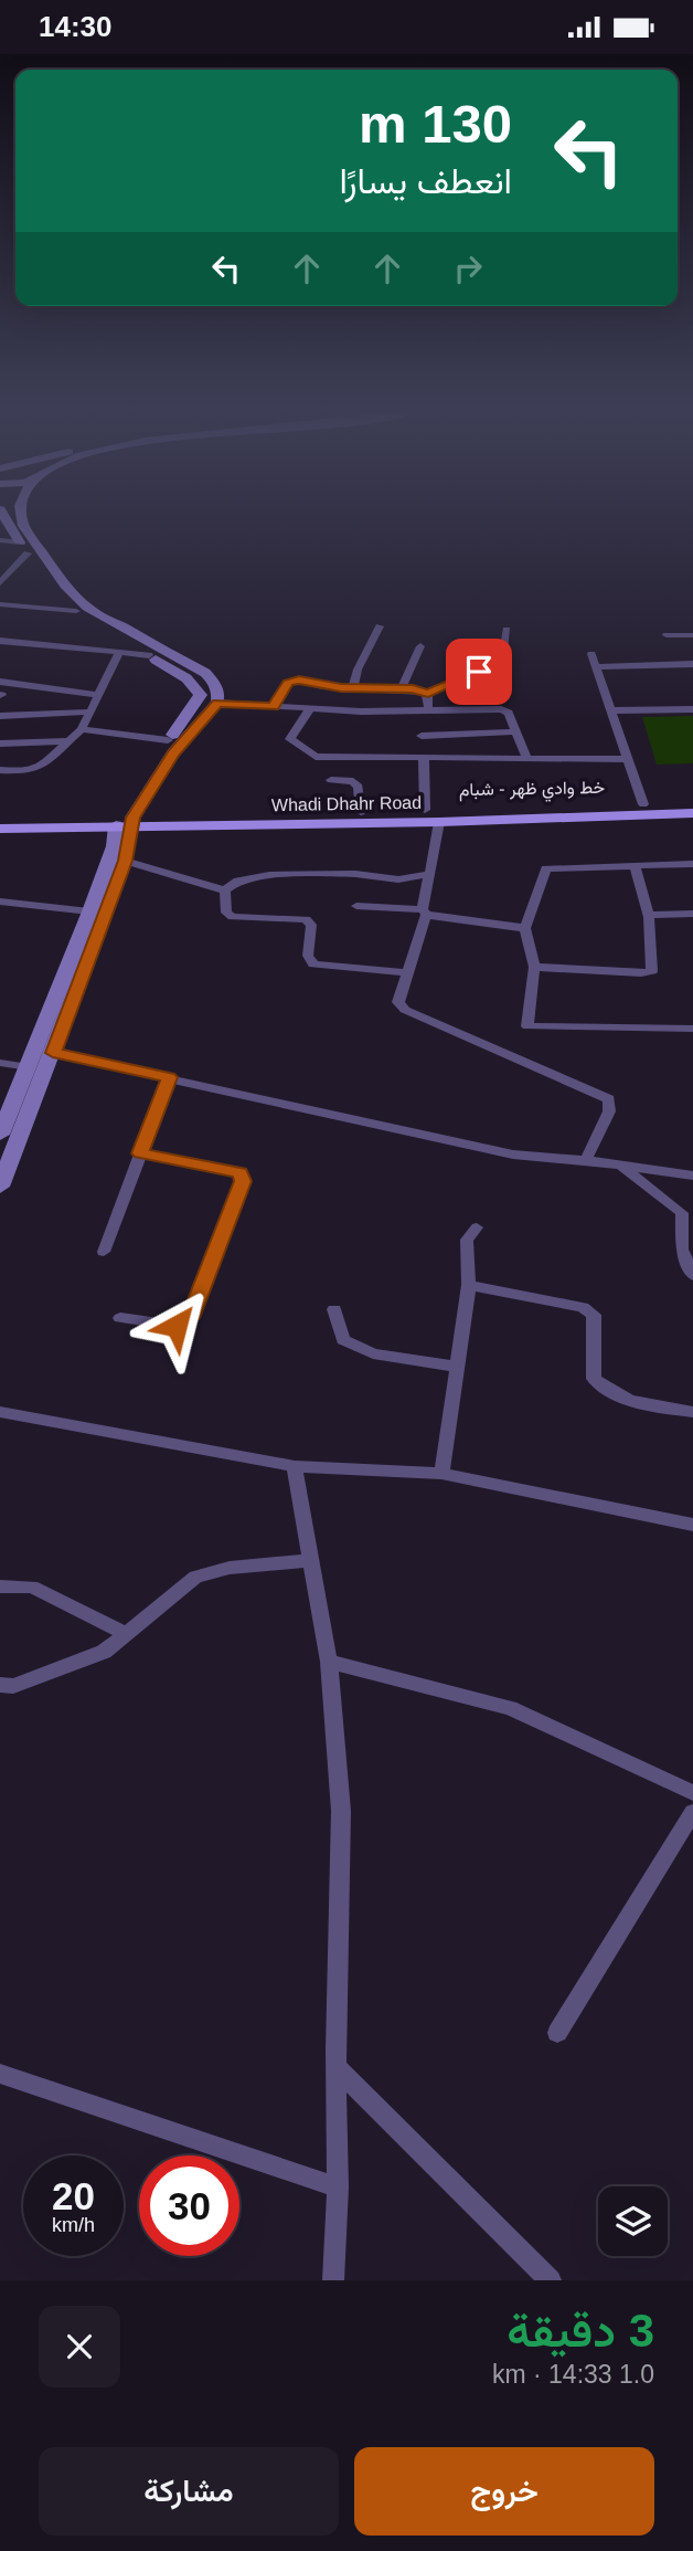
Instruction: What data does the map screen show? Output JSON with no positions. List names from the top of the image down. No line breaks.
{"streets":{"main road":["خط وادي ظهر - شبام","Whadi Dhahr Road"]},"crossings":[["خط وادي ظهر - شبام","Whadi Dhahr Road"]],"page":{"status":"14:30","turn":["130 m","انعطف يسارًا"],"speed":"20 km/h","limit":"30","heading":["3 دقيقة","1.0 km · 14:33"],"buttons":["خروج","مشاركة"]}}
